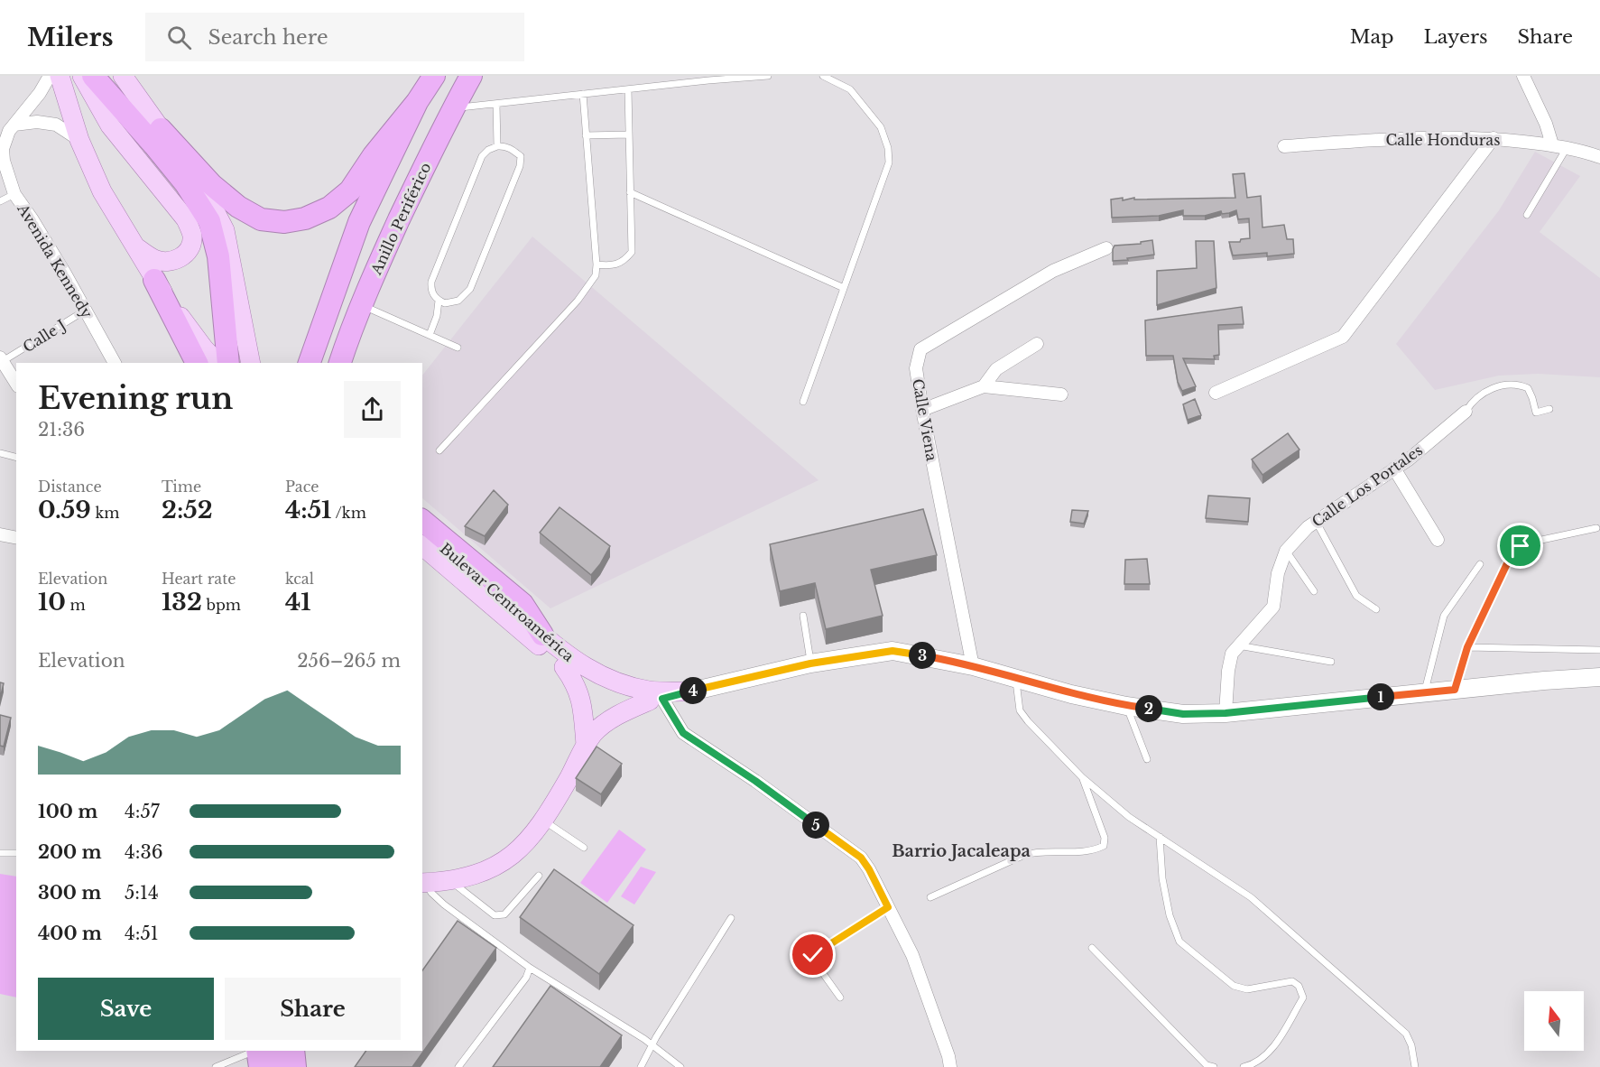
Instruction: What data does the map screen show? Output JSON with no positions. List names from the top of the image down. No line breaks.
{"streets":{"highway":["Anillo Periférico"],"main road":["Bulevar Centroamérica"],"street":["Calle Honduras","Avenida Kennedy","Calle Viena","Calle Los Portales"],"lane":["Calle J"]},"crossings":[["Avenida Kennedy","Calle J"]],"districts":["Barrio Jacaleapa"],"north":"top","page":{"header":"Milers","search":"Search here","nav":["Map","Layers","Share"],"heading":["Evening run","21:36"],"stats":[["Distance","0.59 km"],["Time","2:52"],["Pace","4:51 /km"],["Elevation","10 m"],["Heart rate","132 bpm"],["kcal","41"]],"chart":["Elevation","256–265 m"],"pins":["3","4","1","2","5"],"list":[{"name":"100 m","note":"4:57"},{"name":"200 m","note":"4:36"},{"name":"300 m","note":"5:14"},{"name":"400 m","note":"4:51"}],"buttons":["Save","Share"]}}
